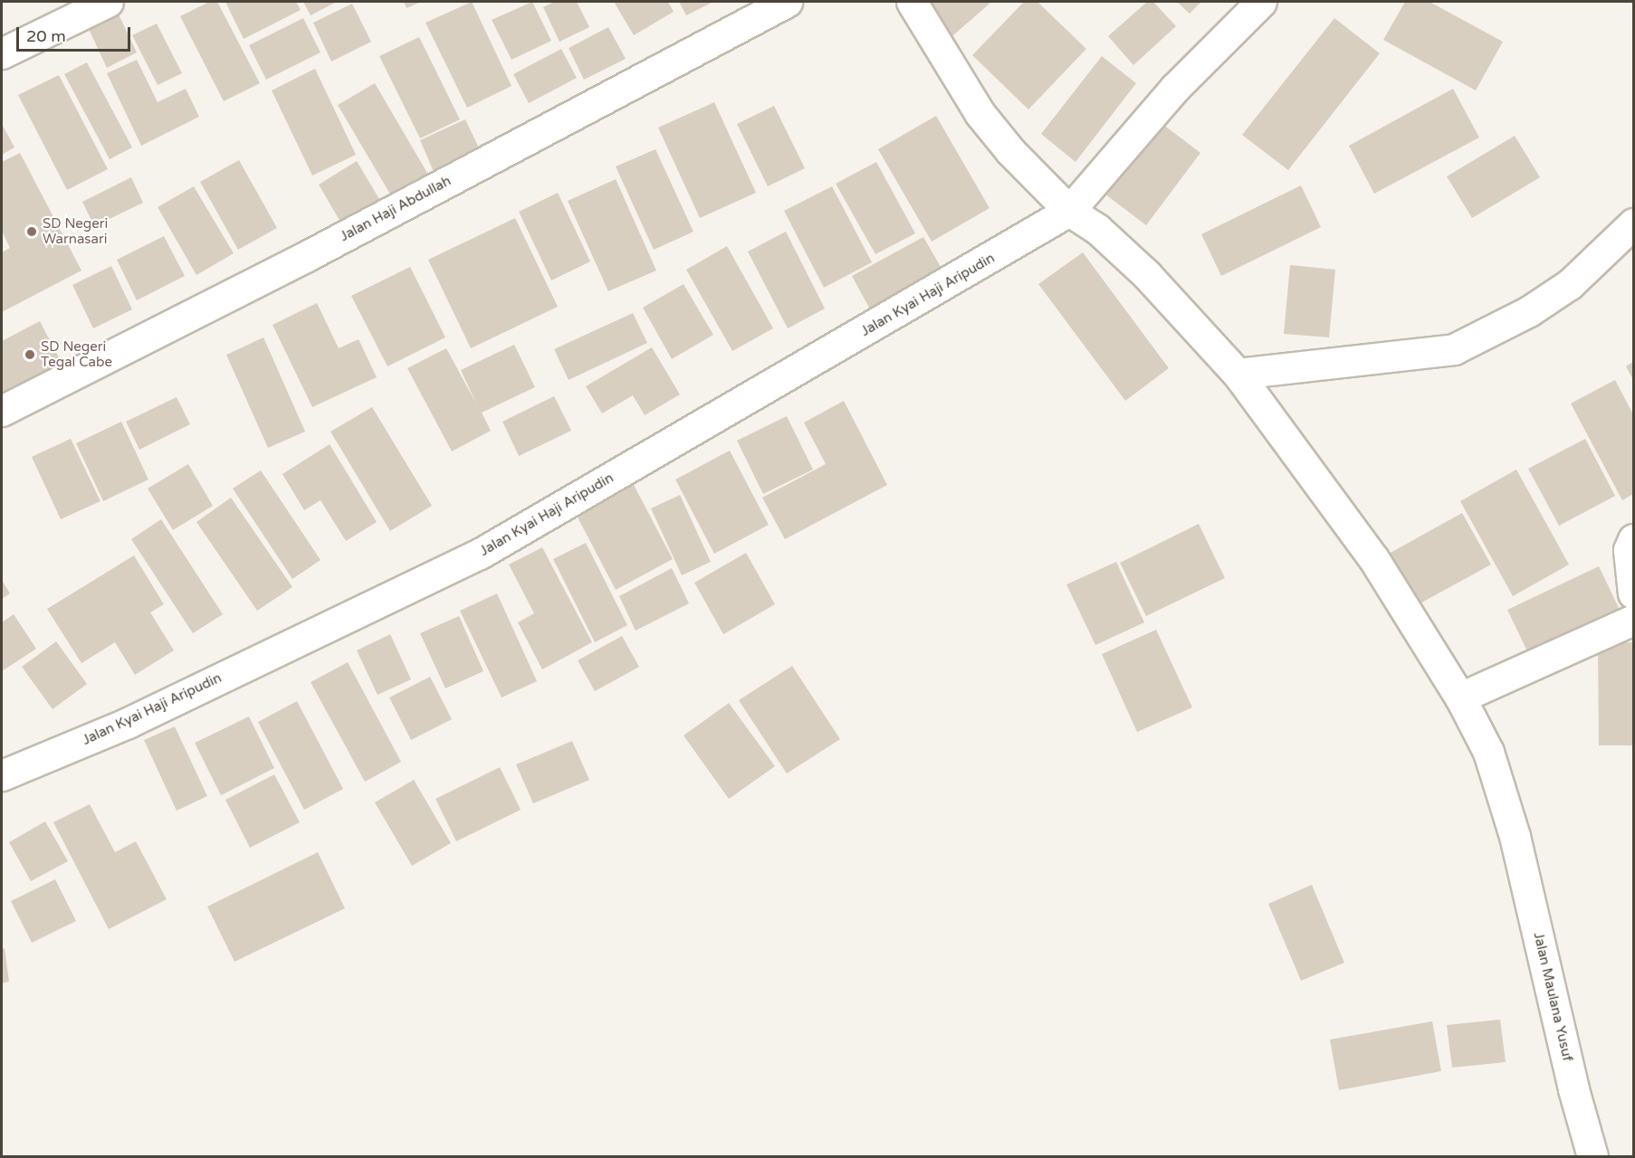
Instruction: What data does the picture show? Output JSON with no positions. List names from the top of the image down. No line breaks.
{"streets":{"street":["Jalan Haji Abdullah","Jalan Kyai Haji Aripudin","Jalan Maulana Yusuf"]},"crossings":[["Jalan Kyai Haji Aripudin","Jalan Maulana Yusuf"]],"places":["SD Negeri Warnasari","SD Negeri Tegal Cabe"],"scale_bar":"20 m"}
